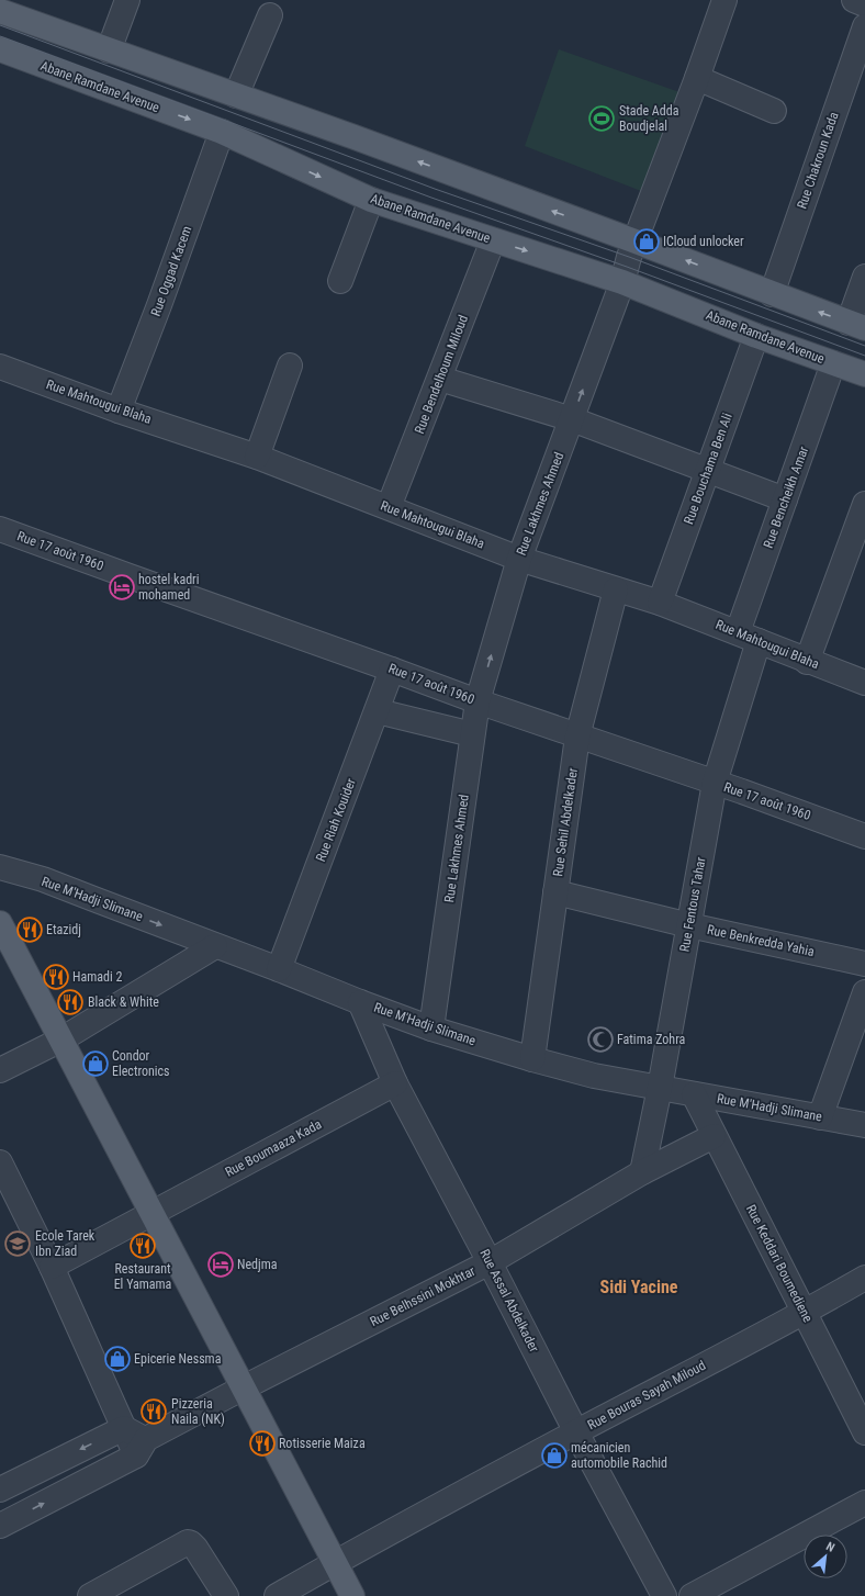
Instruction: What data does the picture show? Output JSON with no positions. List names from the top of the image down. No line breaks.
{"streets":{"main road":["Abane Ramdane Avenue"],"street":["Rue Chakroun Kada","Rue Oggad Kacem","Rue Bendelhoum Miloud","Rue Mahtougui Blaha","Rue Bouchama Ben Ali","Rue Bencheikh Amar","Rue Lakhmes Ahmed","Rue 17 août 1960","Rue Riah Kouider","Rue Sehil Abdelkader","Rue M'Hadji Slimane","Rue Fentous Tahar","Rue Benkredda Yahia","Rue Boumaaza Kada","Rue Keddari Boumediene","Rue Belhssini Mokhtar","Rue Assal Abdelkader","Rue Bouras Sayah Miloud"]},"crossings":[["Abane Ramdane Avenue","Rue Oggad Kacem"],["Abane Ramdane Avenue","Rue Bendelhoum Miloud"],["Abane Ramdane Avenue","Rue Bouchama Ben Ali"],["Abane Ramdane Avenue","Rue Bencheikh Amar"],["Abane Ramdane Avenue","Rue Lakhmes Ahmed"],["Rue Oggad Kacem","Rue Mahtougui Blaha"],["Rue Bendelhoum Miloud","Rue Mahtougui Blaha"],["Rue Mahtougui Blaha","Rue Bouchama Ben Ali"],["Rue Mahtougui Blaha","Rue Bencheikh Amar"],["Rue Mahtougui Blaha","Rue Lakhmes Ahmed"],["Rue Mahtougui Blaha","Rue Sehil Abdelkader"],["Rue Mahtougui Blaha","Rue Fentous Tahar"],["Rue Bencheikh Amar","Rue Fentous Tahar"],["Rue Lakhmes Ahmed","Rue 17 août 1960"],["Rue Lakhmes Ahmed","Rue M'Hadji Slimane"],["Rue 17 août 1960","Rue Riah Kouider"],["Rue 17 août 1960","Rue Sehil Abdelkader"],["Rue 17 août 1960","Rue Fentous Tahar"],["Rue Riah Kouider","Rue M'Hadji Slimane"],["Rue Sehil Abdelkader","Rue M'Hadji Slimane"],["Rue Sehil Abdelkader","Rue Benkredda Yahia"],["Rue M'Hadji Slimane","Rue Fentous Tahar"],["Rue M'Hadji Slimane","Rue Keddari Boumediene"],["Rue M'Hadji Slimane","Rue Assal Abdelkader"],["Rue Fentous Tahar","Rue Benkredda Yahia"],["Rue Fentous Tahar","Rue Belhssini Mokhtar"],["Rue Boumaaza Kada","Rue Assal Abdelkader"],["Rue Keddari Boumediene","Rue Belhssini Mokhtar"],["Rue Keddari Boumediene","Rue Bouras Sayah Miloud"],["Rue Belhssini Mokhtar","Rue Assal Abdelkader"],["Rue Assal Abdelkader","Rue Bouras Sayah Miloud"]],"districts":["Sidi Yacine"],"places":{"sports":["Stade Adda Boudjelal"],"shop":["ICloud unlocker","Condor Electronics","Epicerie Nessma","mécanicien automobile Rachid"],"hotel":["hostel kadri mohamed","Nedjma"],"restaurant":["Etazidj","Hamadi 2","Black & White","Restaurant El Yamama","Pizzeria Naila (NK)","Rotisserie Maiza"],"mosque":["Fatima Zohra"],"school or university":["Ecole Tarek Ibn Ziad"]},"north":"top right"}
